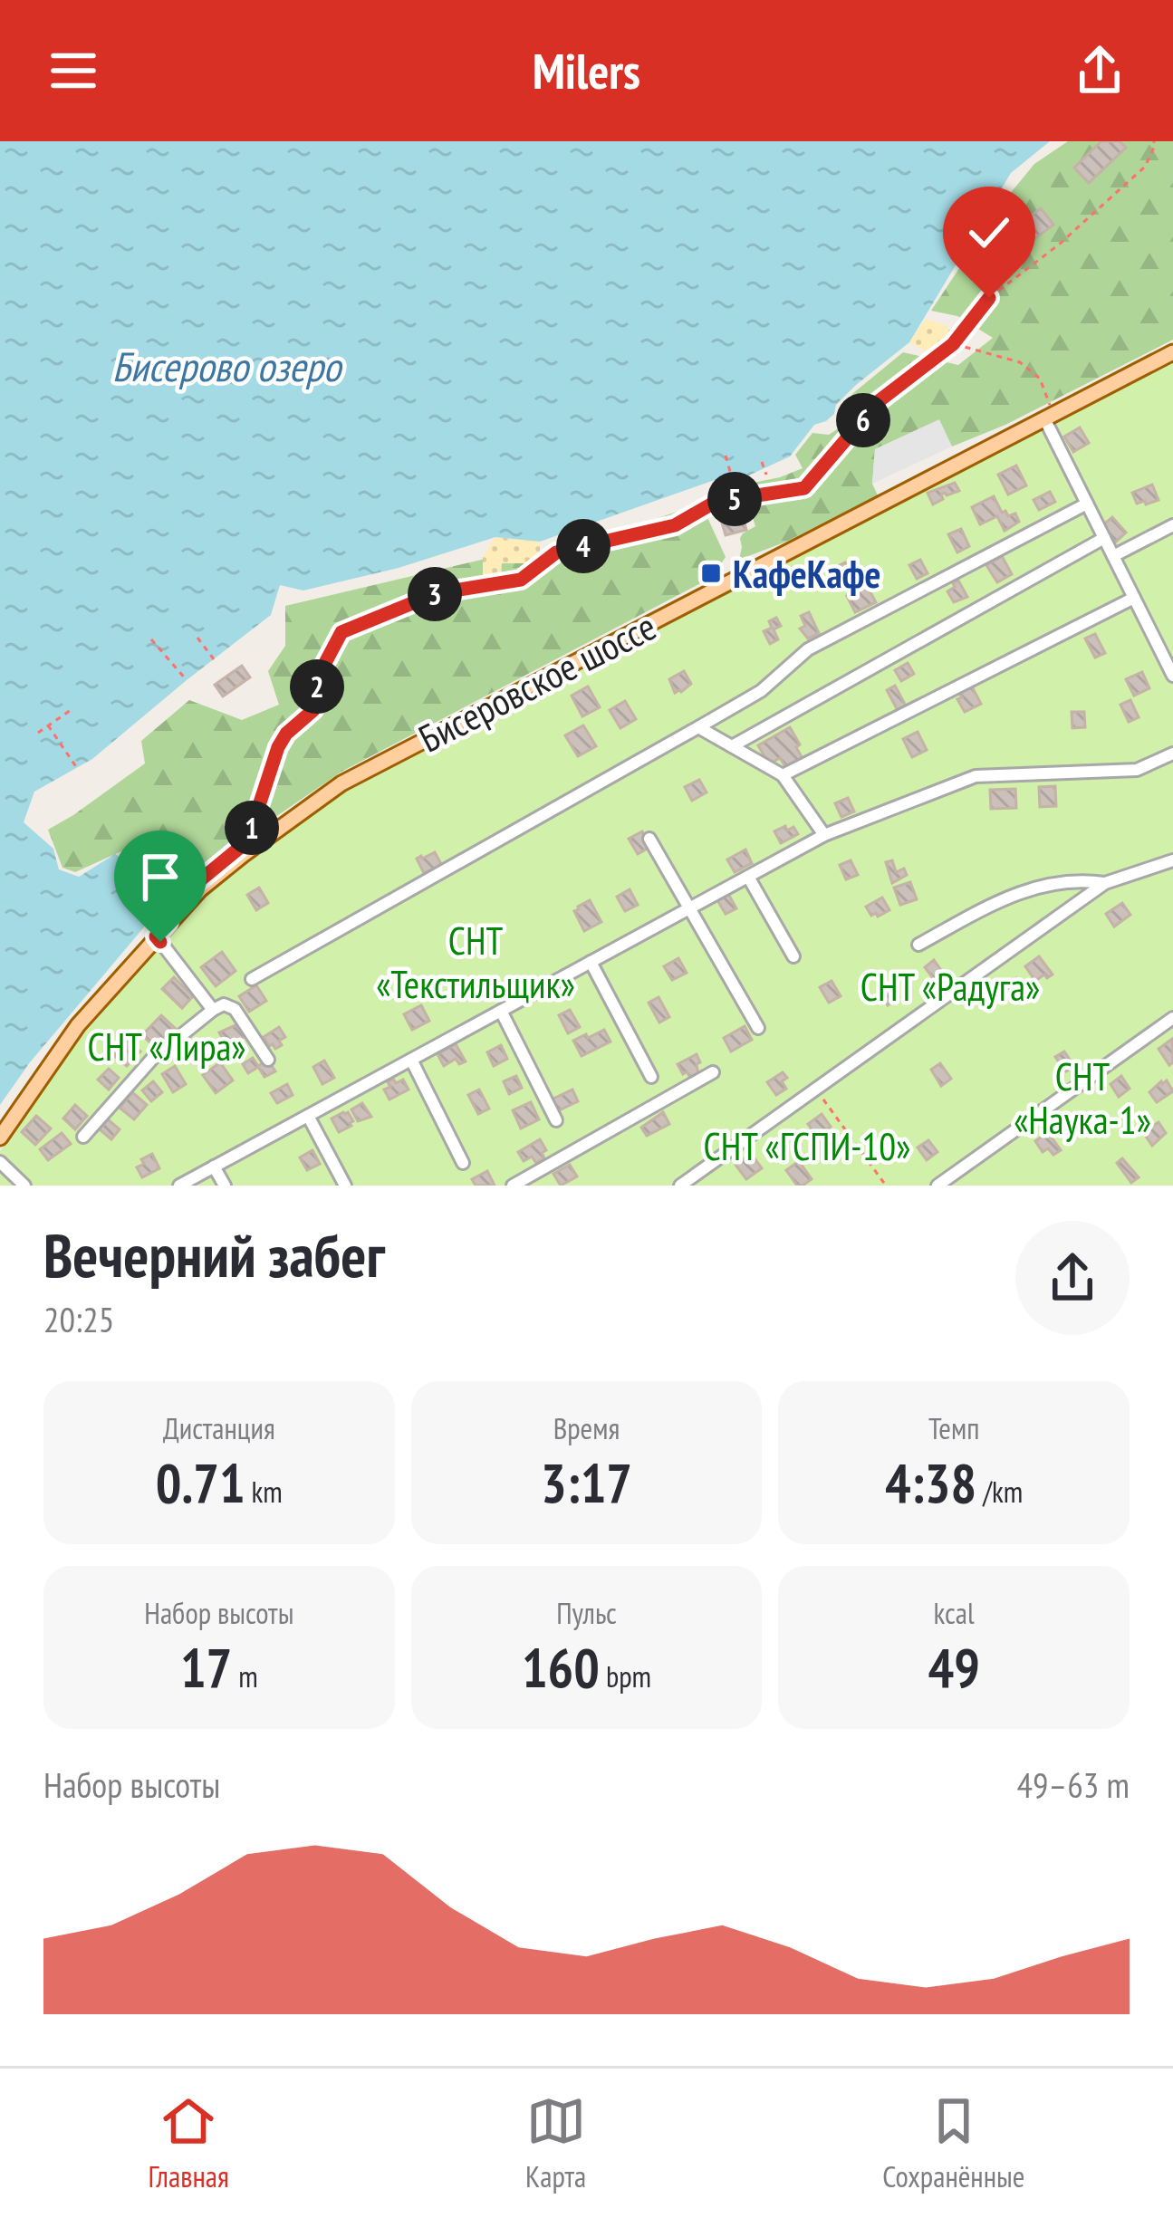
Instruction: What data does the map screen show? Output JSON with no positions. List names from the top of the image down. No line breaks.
{"streets":{"main road":["Бисеровское шоссе"]},"water":["Бисерово озеро"],"parks":["СНТ «Текстильщик»","СНТ «Радуга»","СНТ «Лира»","СНТ «Наука-1»","СНТ «ГСПИ-10»"],"places":{"transit":["КафеКафе"]},"page":{"header":"Milers","pins":["6","5","4","3","2","1"],"heading":["Вечерний забег","20:25"],"stats":[["Дистанция","0.71 km"],["Время","3:17"],["Темп","4:38 /km"],["Набор высоты","17 m"],["Пульс","160 bpm"],["kcal","49"]],"chart":["Набор высоты","49–63 m"],"tabs":["Главная","Карта","Сохранённые"]}}
